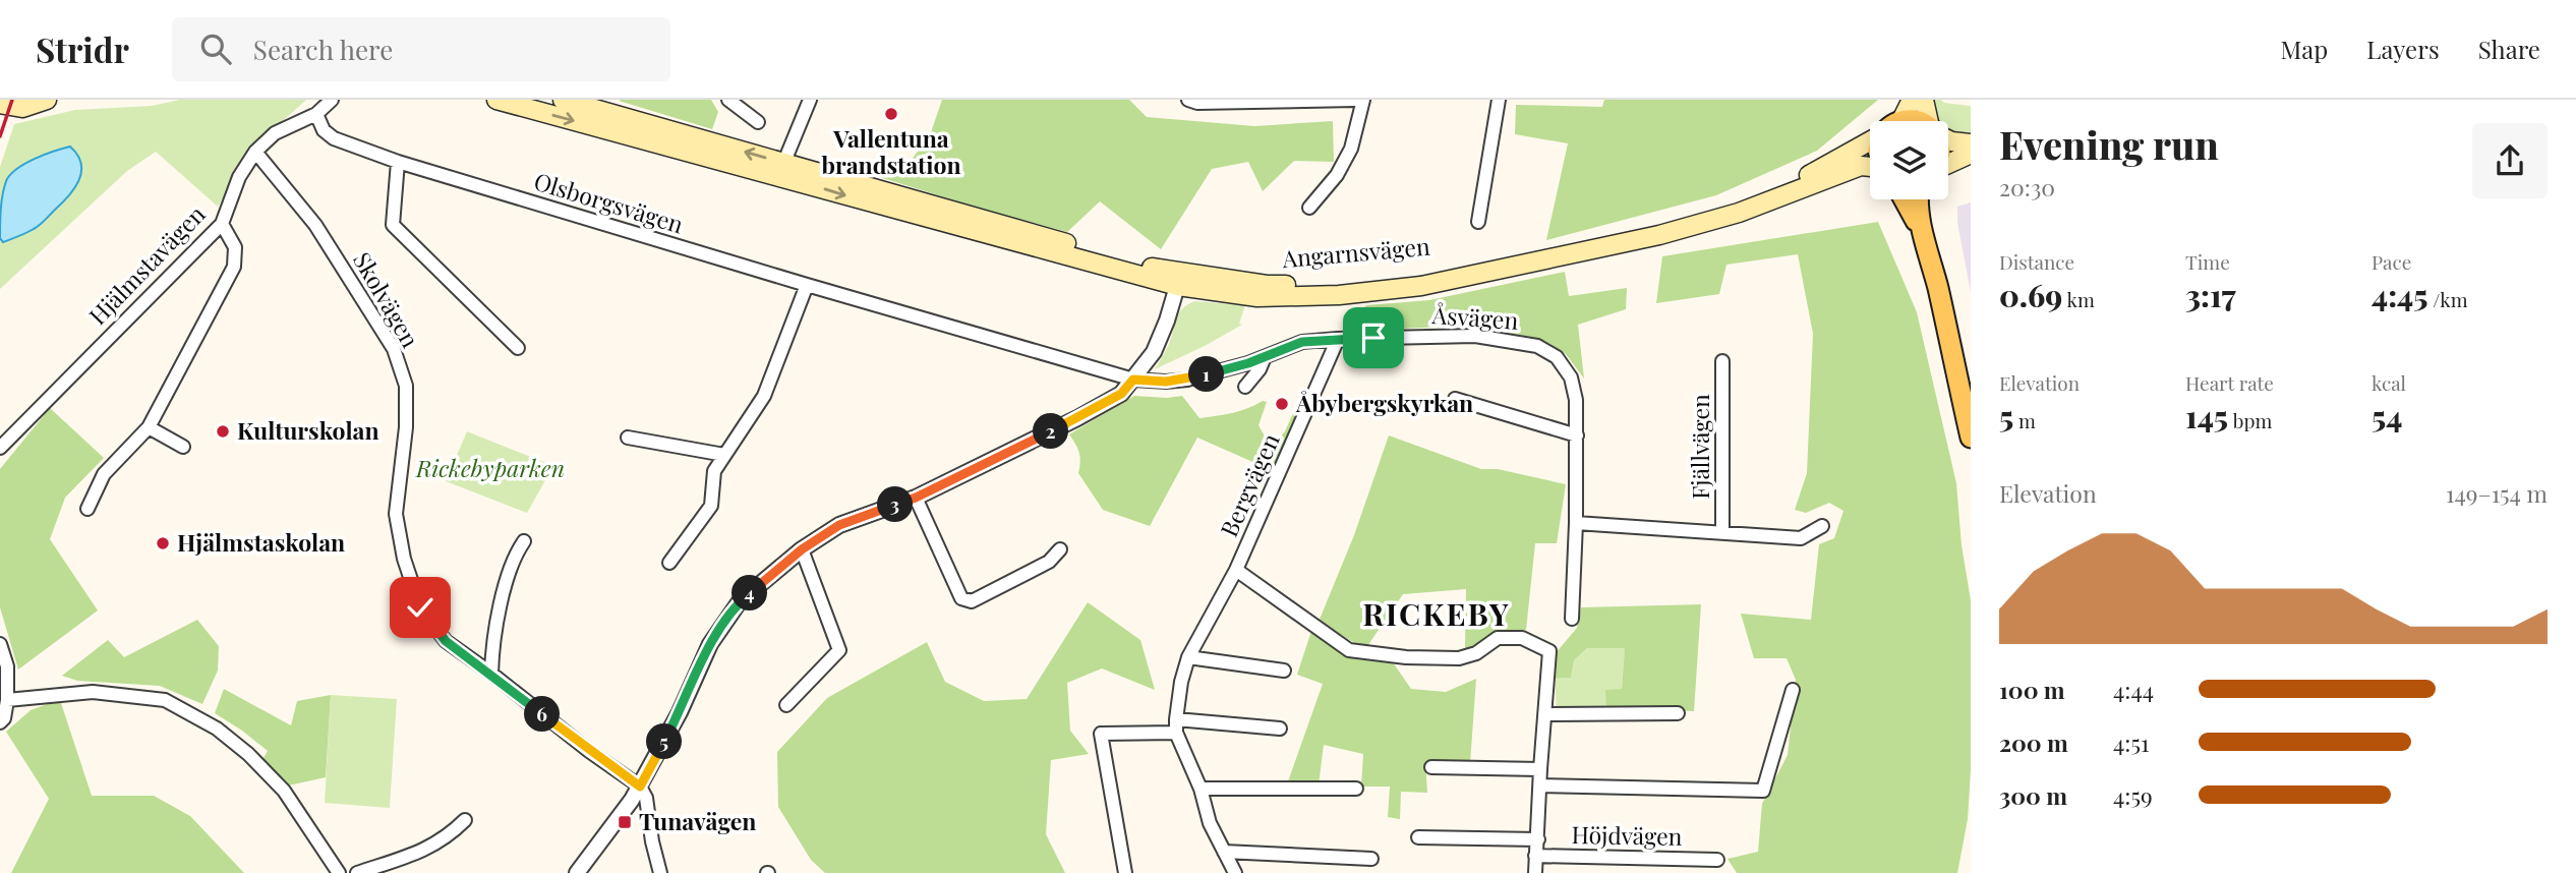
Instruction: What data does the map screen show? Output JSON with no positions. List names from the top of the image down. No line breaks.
{"streets":{"main road":["Angarnsvägen"],"street":["Olsborgsvägen","Hjälmstavägen","Skolvägen","Åsvägen","Fjällvägen","Bergvägen","Höjdvägen"]},"crossings":[["Olsborgsvägen","Hjälmstavägen"],["Olsborgsvägen","Åsvägen"],["Hjälmstavägen","Skolvägen"],["Åsvägen","Bergvägen"],["Bergvägen","Höjdvägen"]],"districts":["RICKEBY"],"parks":["Rickebyparken"],"places":{"other":["Vallentuna brandstation","Åbybergskyrkan","Kulturskolan","Hjälmstaskolan"],"transit":["Tunavägen"]},"page":{"header":"Stridr","search":"Search here","nav":["Map","Layers","Share"],"heading":["Evening run","20:30"],"stats":[["Distance","0.69 km"],["Time","3:17"],["Pace","4:45 /km"],["Elevation","5 m"],["Heart rate","145 bpm"],["kcal","54"]],"pins":["1","2","3","4","6","5"],"chart":["Elevation","149–154 m"],"list":[{"name":"100 m","note":"4:44"},{"name":"200 m","note":"4:51"},{"name":"300 m","note":"4:59"}]}}
